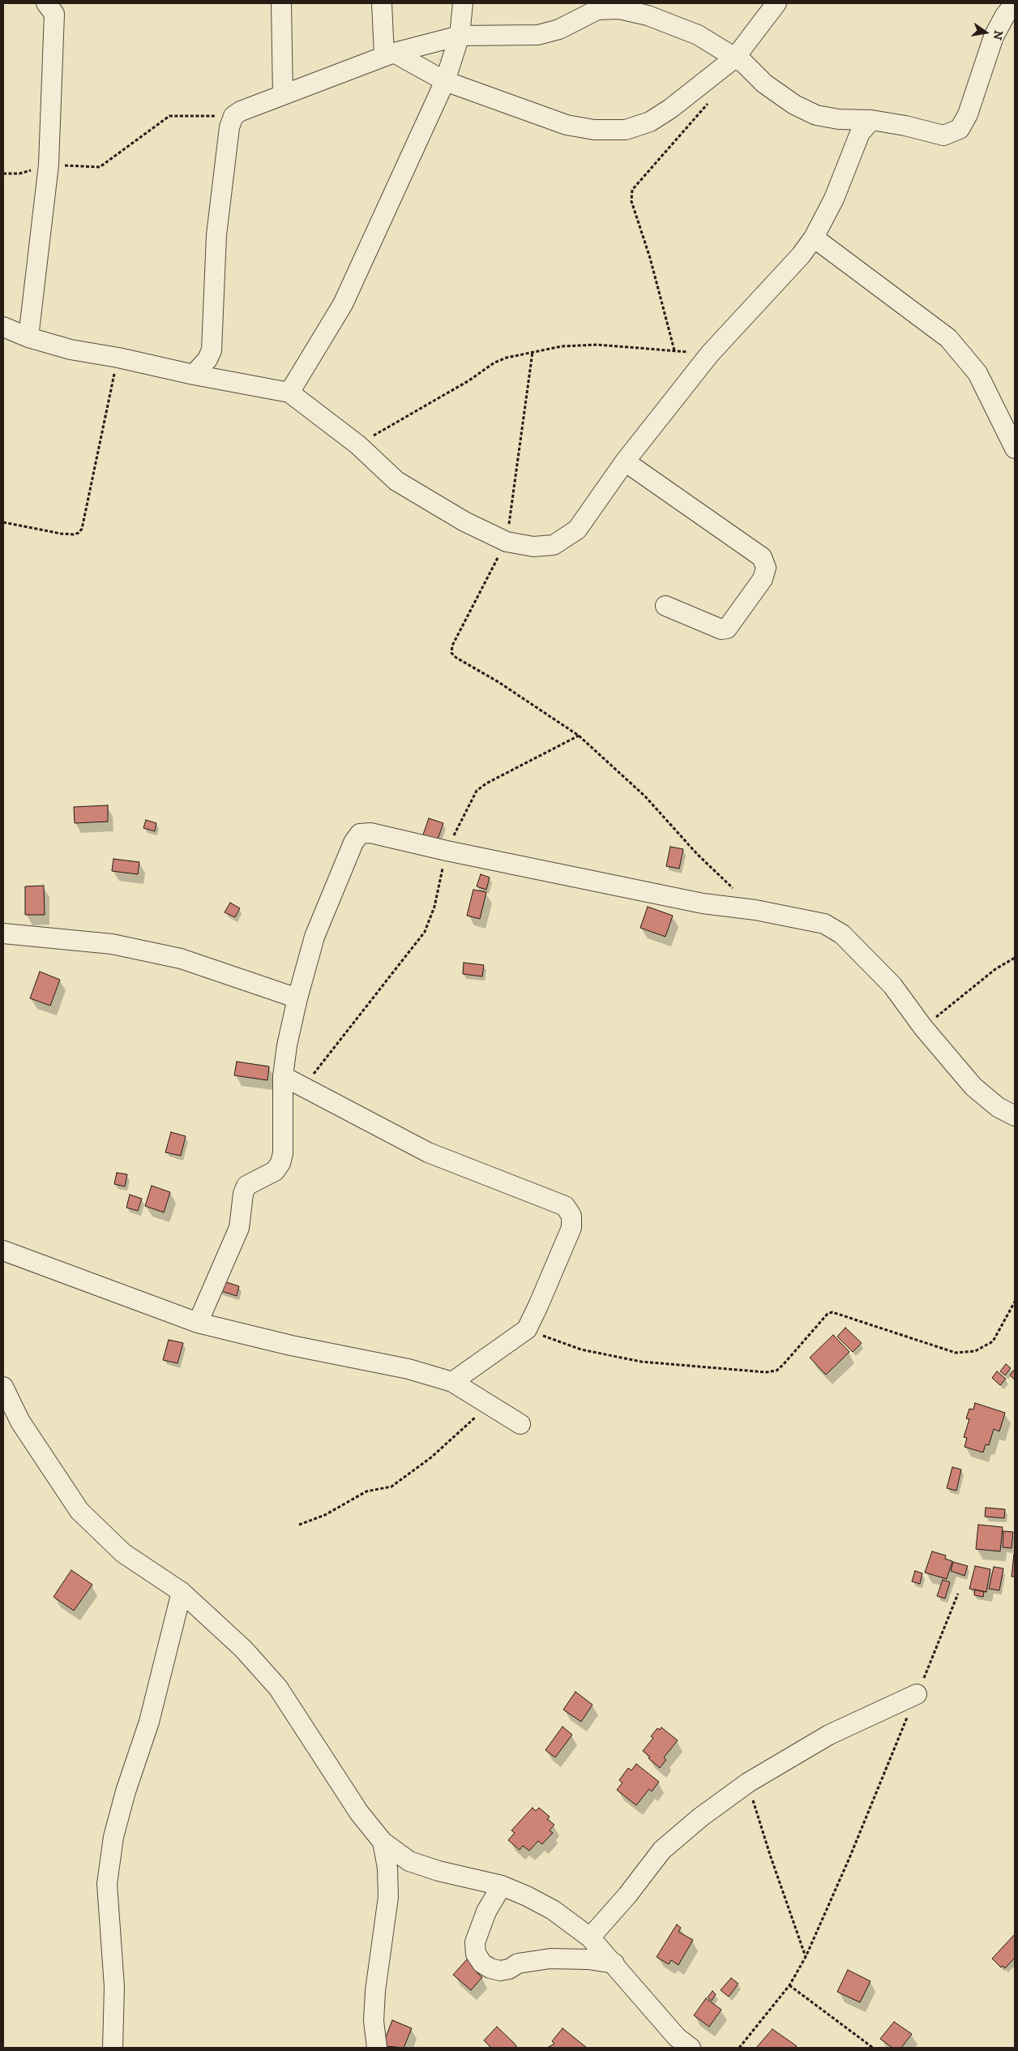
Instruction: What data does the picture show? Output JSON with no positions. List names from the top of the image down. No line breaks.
{"north":"right"}
